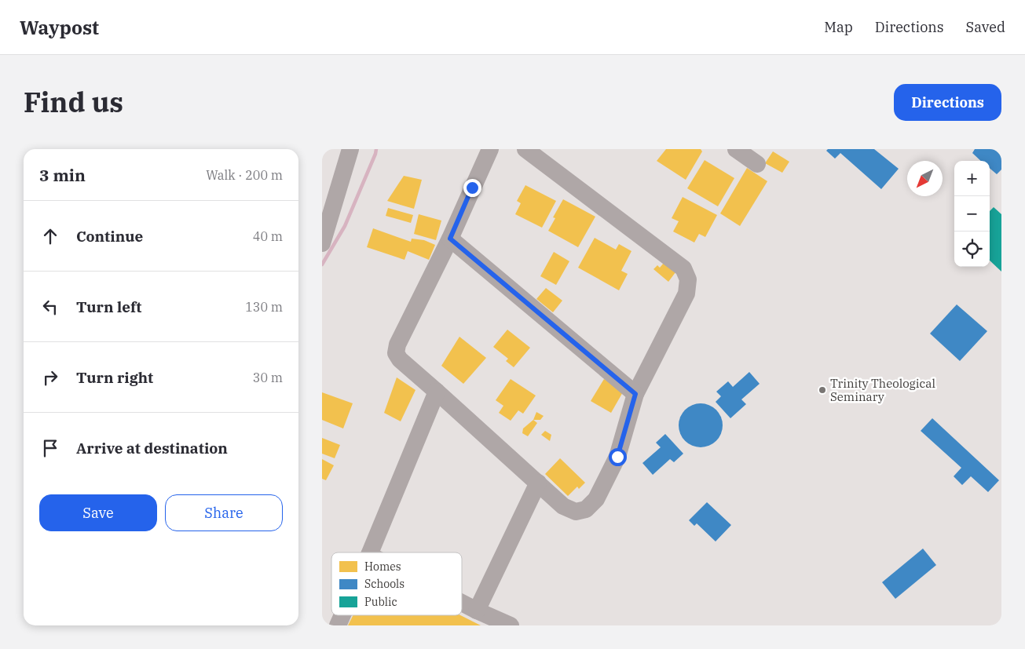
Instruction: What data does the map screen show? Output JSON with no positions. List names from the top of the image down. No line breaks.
{"places":["Trinity Theological Seminary"],"legend":["Homes","Schools","Public"],"north":"bottom left","page":{"header":"Waypost","nav":["Map","Directions","Saved"],"title":"Find us","buttons":["Directions",["Save","Share"]],"heading":["3 min","Walk · 200 m"],"map_buttons":["+","−"],"list":[["Continue","40 m"],["Turn left","130 m"],["Turn right","30 m"],"Arrive at destination"]}}
